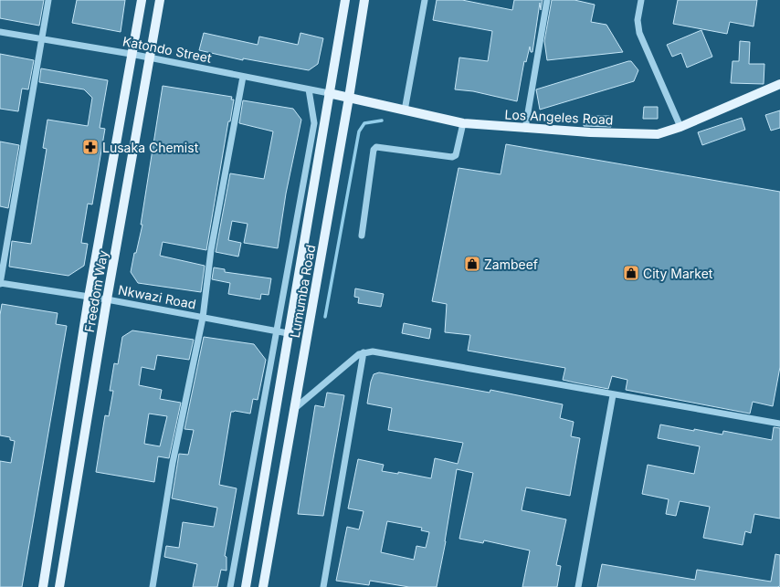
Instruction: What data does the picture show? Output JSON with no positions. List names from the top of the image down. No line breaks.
{"streets":{"main road":["Los Angeles Road","Freedom Way","Lumumba Road"],"street":["Katondo Street","Nkwazi Road"]},"crossings":[["Katondo Street","Los Angeles Road"],["Katondo Street","Freedom Way"],["Katondo Street","Lumumba Road"],["Los Angeles Road","Lumumba Road"],["Freedom Way","Nkwazi Road"],["Lumumba Road","Nkwazi Road"]],"places":{"pharmacy":["Lusaka Chemist"],"shop":["Zambeef","City Market"]}}
